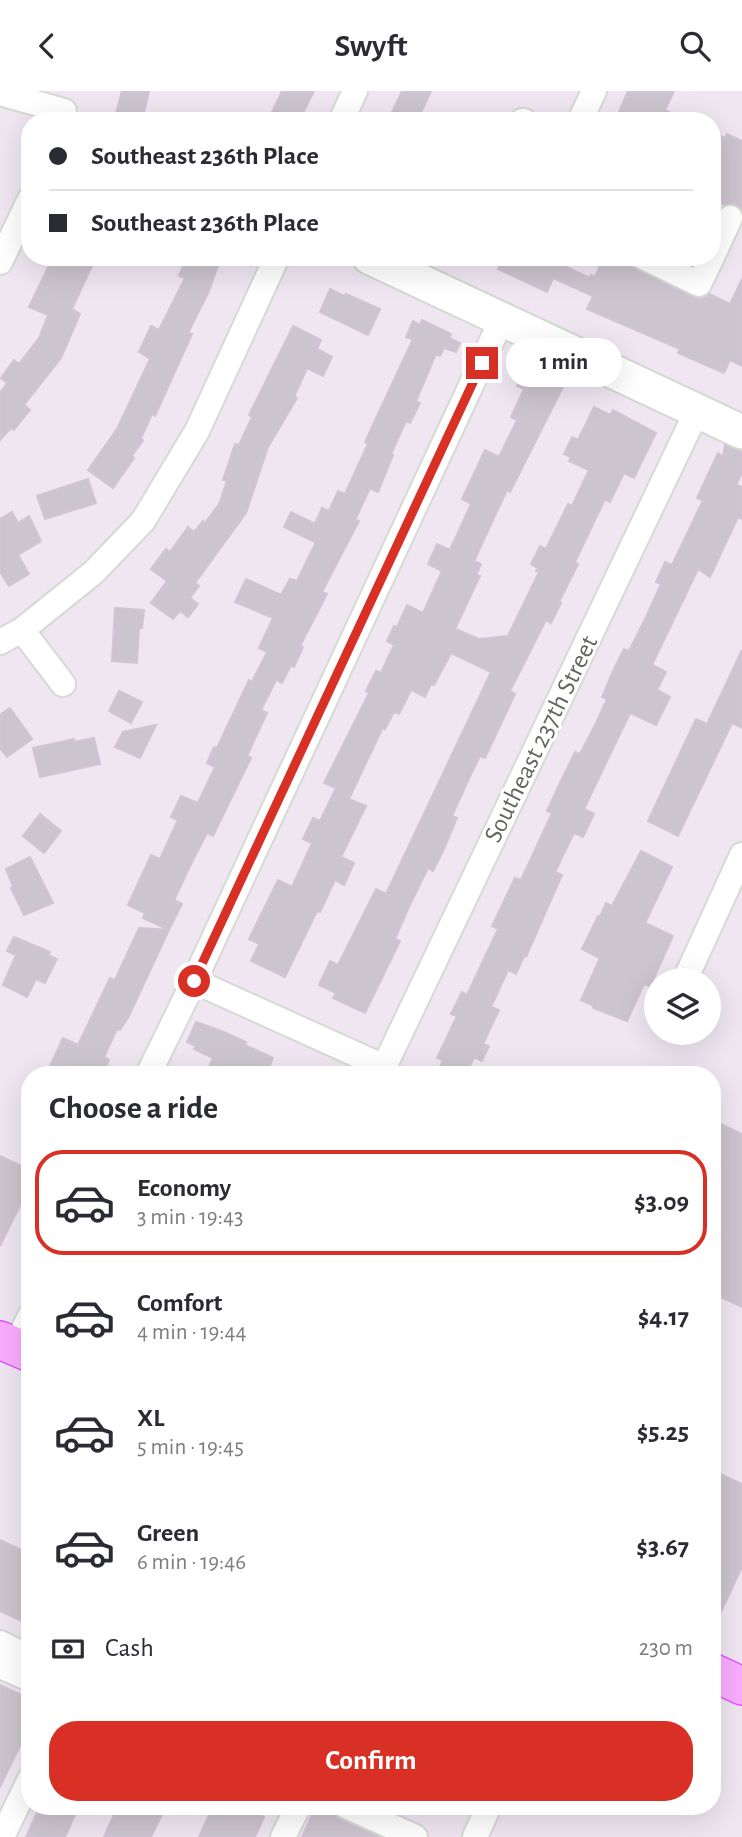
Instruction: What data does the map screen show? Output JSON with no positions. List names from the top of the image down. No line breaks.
{"streets":{"street":["Southeast 237th Street"]},"page":{"header":"Swyft","banner":["Southeast 236th Place","Southeast 236th Place"],"bubble":"1 min","heading":"Choose a ride","list":[{"name":"Economy","note":"3 min · 19:43","value":"$3.09"},{"name":"Comfort","note":"4 min · 19:44","value":"$4.17"},{"name":"XL","note":"5 min · 19:45","value":"$5.25"},{"name":"Green","note":"6 min · 19:46","value":"$3.67"}],"pay":["Cash","230 m"],"buttons":"Confirm"}}
